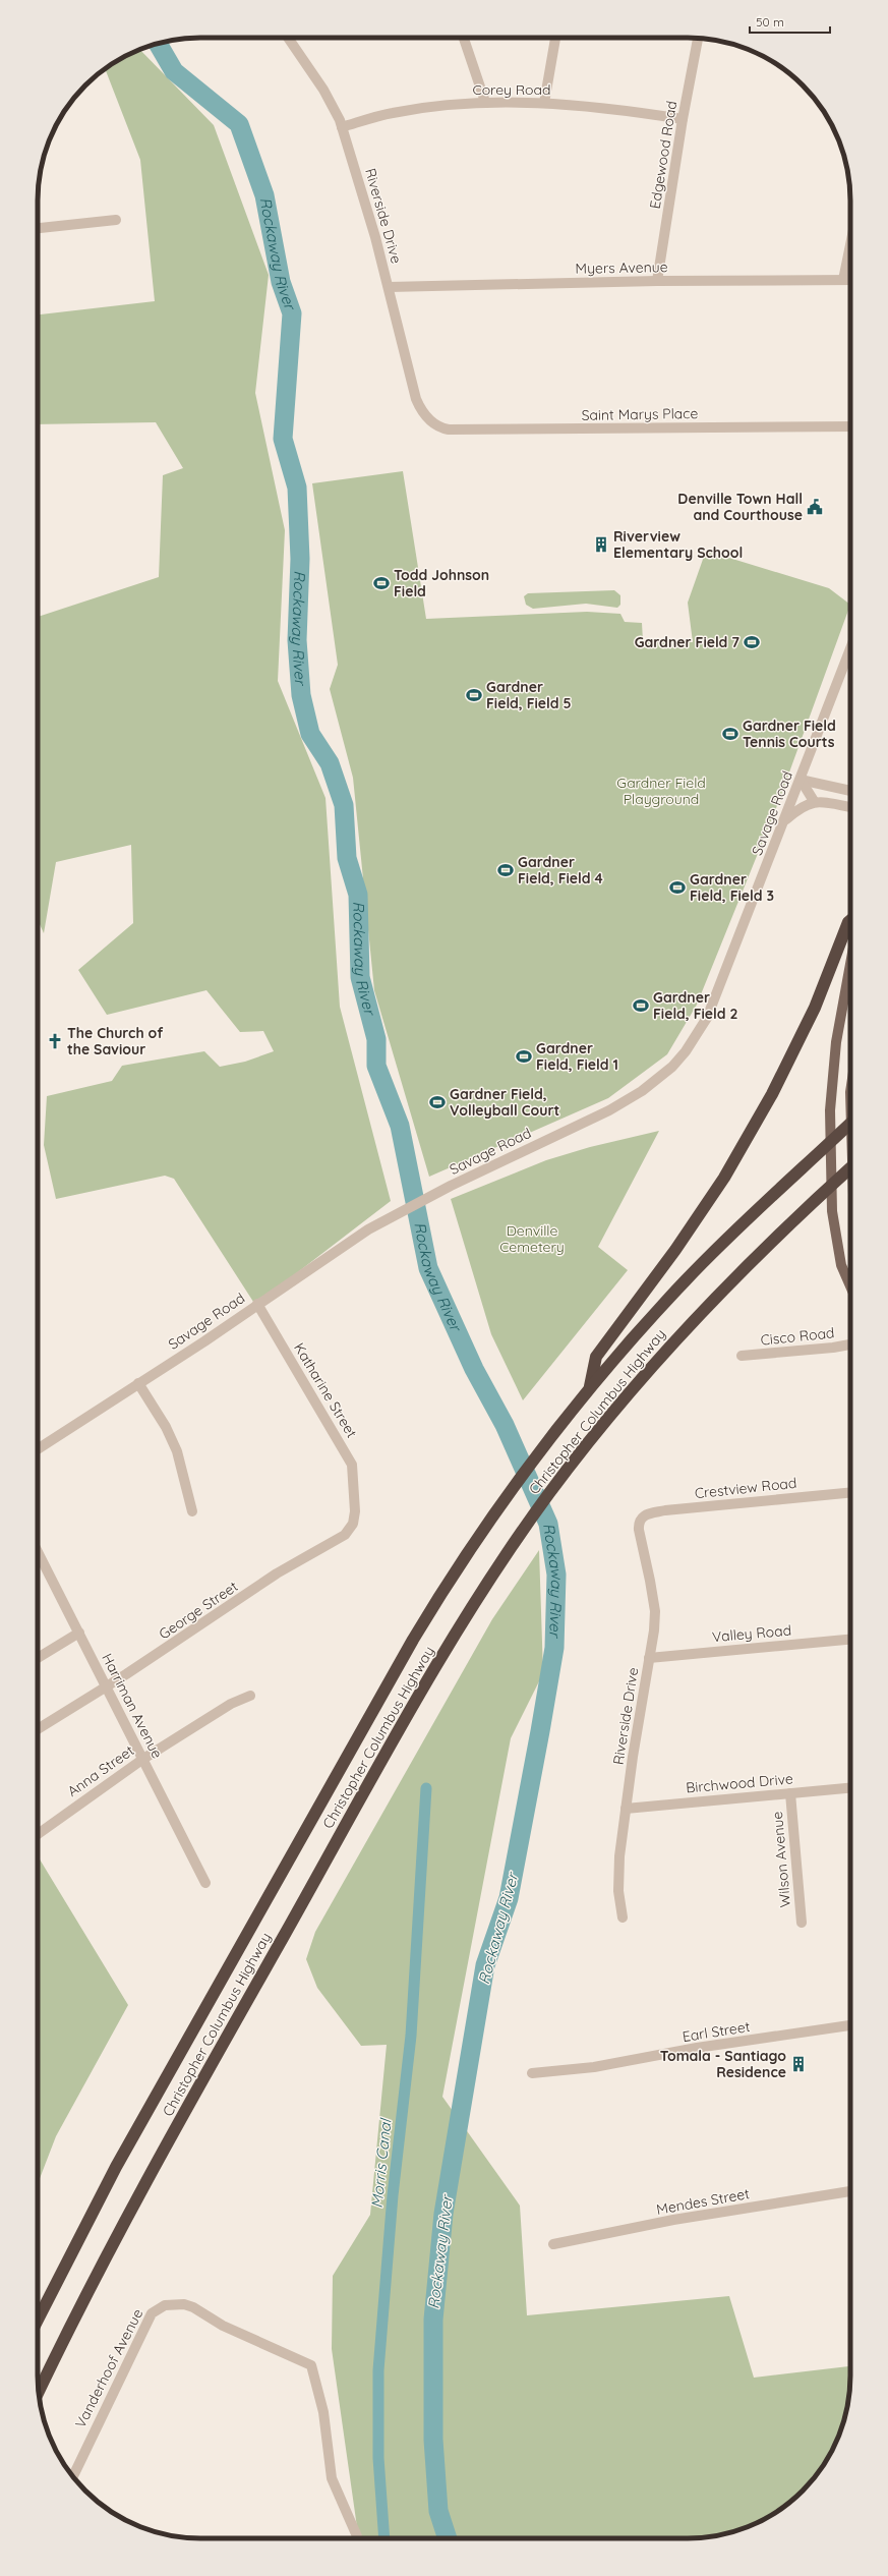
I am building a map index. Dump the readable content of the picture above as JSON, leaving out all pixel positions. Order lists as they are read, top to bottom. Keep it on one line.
{"streets":{"highway":["Christopher Columbus Highway"],"street":["Corey Road","Edgewood Road","Riverside Drive","Myers Avenue","Saint Marys Place","Savage Road","Cisco Road","Katharine Street","Crestview Road","George Street","Valley Road","Harriman Avenue","Anna Street","Birchwood Drive","Wilson Avenue","Earl Street","Mendes Street","Vanderhoof Avenue"]},"crossings":[["Corey Road","Edgewood Road"],["Corey Road","Riverside Drive"],["Edgewood Road","Myers Avenue"],["Riverside Drive","Myers Avenue"],["Riverside Drive","Saint Marys Place"],["Riverside Drive","Crestview Road"],["Riverside Drive","Valley Road"],["Riverside Drive","Birchwood Drive"],["Savage Road","Katharine Street"],["Katharine Street","George Street"],["George Street","Harriman Avenue"],["Harriman Avenue","Anna Street"],["Birchwood Drive","Wilson Avenue"]],"water":["Rockaway River","Morris Canal"],"parks":["Gardner Field Playground","Denville Cemetery"],"places":{"public building":["Denville Town Hall and Courthouse"],"building":["Riverview Elementary School","Tomala - Santiago Residence"],"sports":["Todd Johnson Field","Gardner Field 7","Gardner Field, Field 5","Gardner Field Tennis Courts","Gardner Field, Field 4","Gardner Field, Field 3","Gardner Field, Field 2","Gardner Field, Field 1","Gardner Field, Volleyball Court"],"church":["The Church of the Saviour"]},"scale_bar":"50 m"}
